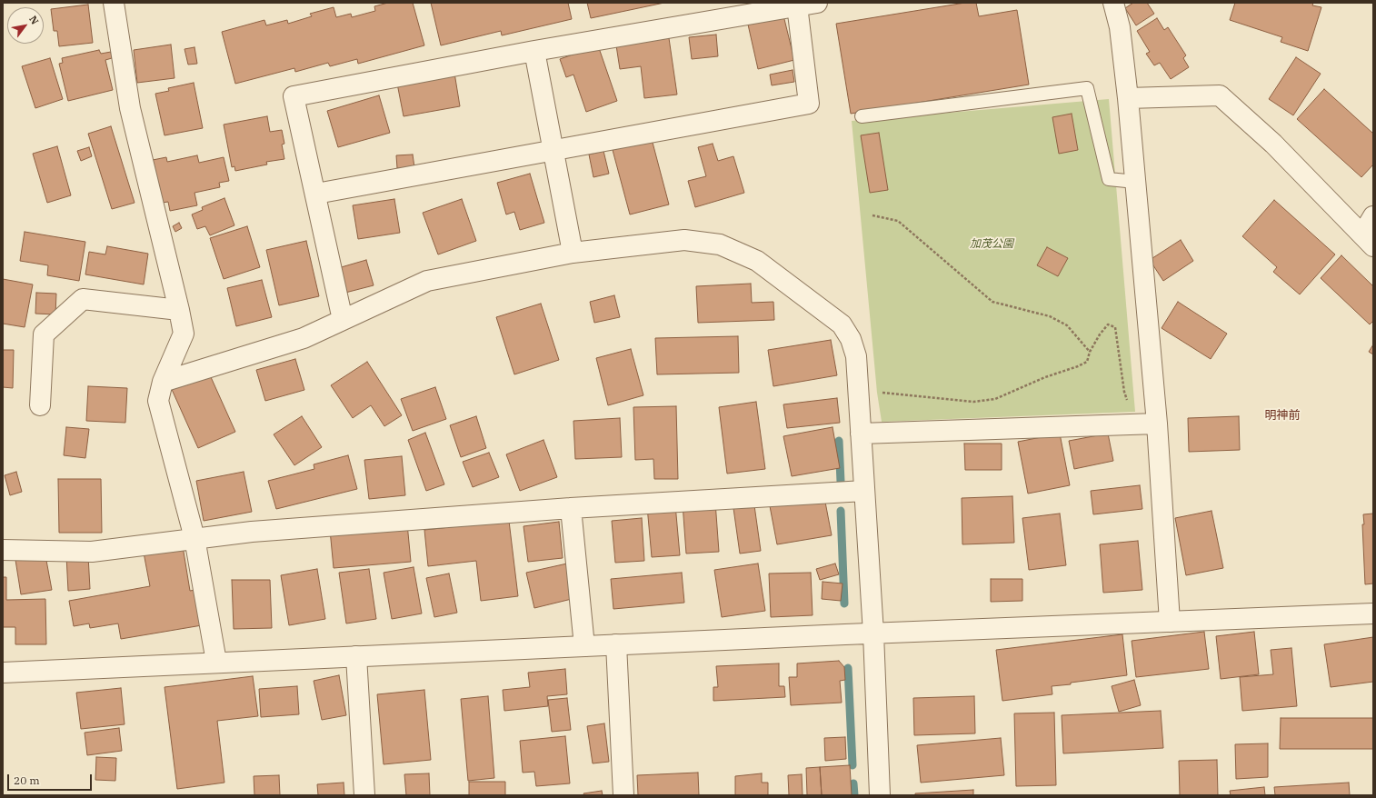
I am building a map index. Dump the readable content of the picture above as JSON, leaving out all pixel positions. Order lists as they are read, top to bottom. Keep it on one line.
{"districts":["明神前"],"parks":["加茂公園"],"scale_bar":"20 m","north":"top right"}
